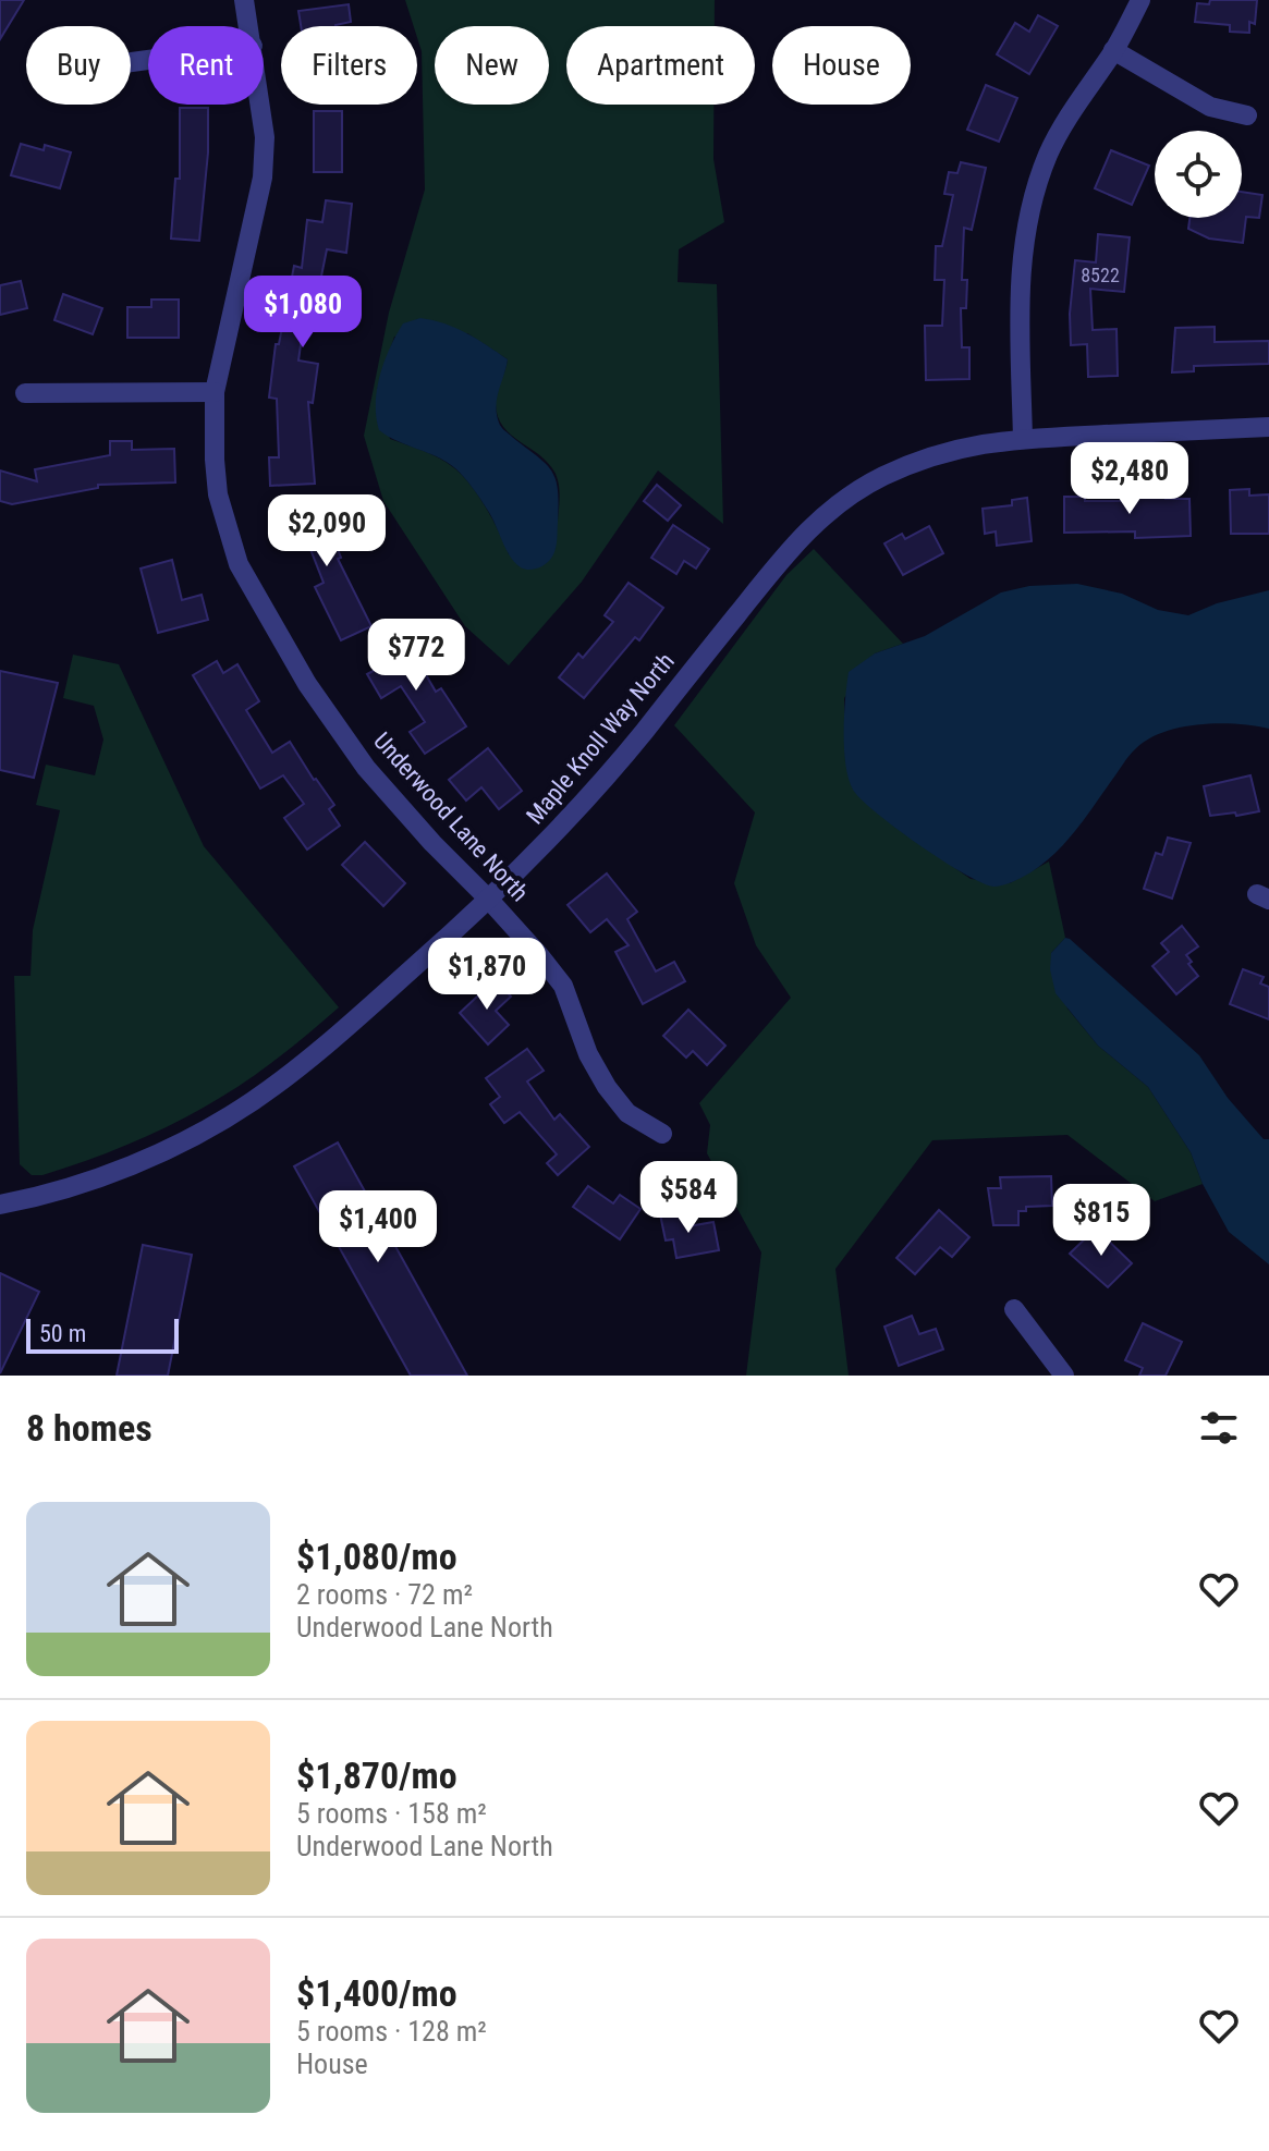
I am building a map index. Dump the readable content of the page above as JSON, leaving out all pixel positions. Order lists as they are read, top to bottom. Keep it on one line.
{"streets":{"street":["Maple Knoll Way North","Underwood Lane North"]},"crossings":[["Maple Knoll Way North","Underwood Lane North"]],"house_numbers":["8522"],"scale_bar":"50 m","page":{"chip":["Buy","Rent","Filters","New","Apartment","House"],"price":["$1,080","$2,480","$2,090","$772","$1,870","$584","$815","$1,400"],"scale":"50 m","heading":"8 homes","list":[{"name":"$1,080/mo","note":"2 rooms · 72 m² · Underwood Lane North"},{"name":"$1,870/mo","note":"5 rooms · 158 m² · Underwood Lane North"},{"name":"$1,400/mo","note":"5 rooms · 128 m² · House"}]}}
